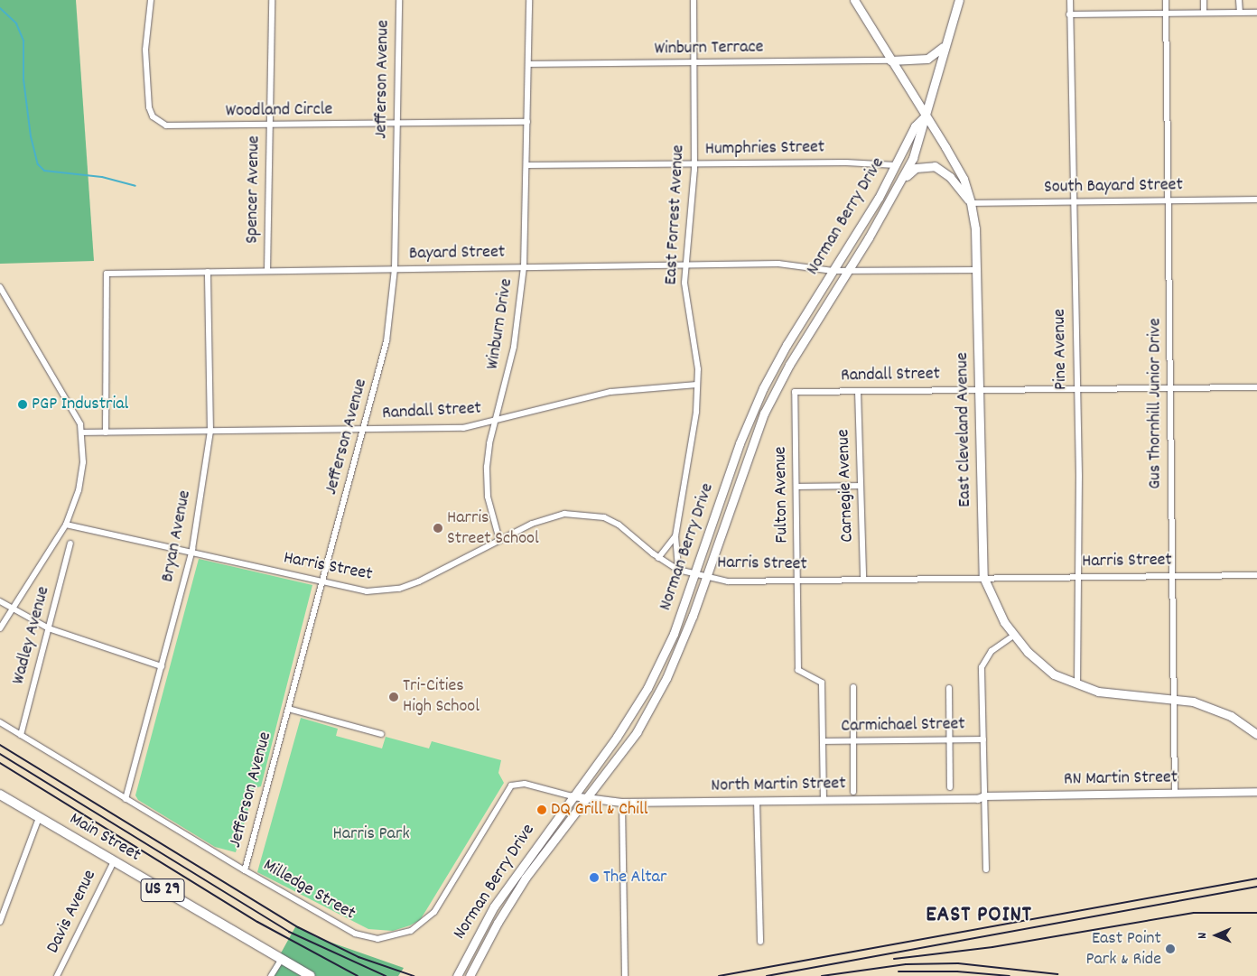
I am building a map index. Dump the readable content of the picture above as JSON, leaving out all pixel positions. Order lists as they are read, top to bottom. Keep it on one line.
{"streets":{"main road":["Norman Berry Drive","East Cleveland Avenue","Main Street","US 29"],"street":["Winburn Terrace","Jefferson Avenue","Woodland Circle","Humphries Street","South Bayard Street","Spencer Avenue","East Forrest Avenue","Bayard Street","Winburn Drive","Pine Avenue","Randall Street","Gus Thornhill Junior Drive","Carnegie Avenue","Fulton Avenue","Bryan Avenue","Harris Street","Wadley Avenue","Carmichael Street","RN Martin Street","North Martin Street","Milledge Street","Davis Avenue"]},"crossings":[["Winburn Terrace","East Forrest Avenue"],["Winburn Terrace","Winburn Drive"],["Winburn Terrace","East Cleveland Avenue"],["Jefferson Avenue","Woodland Circle"],["Jefferson Avenue","Bayard Street"],["Jefferson Avenue","Randall Street"],["Jefferson Avenue","Harris Street"],["Jefferson Avenue","Milledge Street"],["Woodland Circle","Spencer Avenue"],["Woodland Circle","Winburn Drive"],["Humphries Street","East Forrest Avenue"],["Humphries Street","Norman Berry Drive"],["Humphries Street","Winburn Drive"],["South Bayard Street","Pine Avenue"],["South Bayard Street","Gus Thornhill Junior Drive"],["South Bayard Street","East Cleveland Avenue"],["Spencer Avenue","Bayard Street"],["East Forrest Avenue","Bayard Street"],["East Forrest Avenue","Randall Street"],["East Forrest Avenue","Harris Street"],["Norman Berry Drive","Bayard Street"],["Norman Berry Drive","East Cleveland Avenue"],["Norman Berry Drive","Harris Street"],["Norman Berry Drive","North Martin Street"],["Norman Berry Drive","Milledge Street"],["Bayard Street","Winburn Drive"],["Bayard Street","Randall Street"],["Bayard Street","East Cleveland Avenue"],["Bayard Street","Bryan Avenue"],["Winburn Drive","Randall Street"],["Winburn Drive","Harris Street"],["Pine Avenue","Randall Street"],["Pine Avenue","East Cleveland Avenue"],["Pine Avenue","Harris Street"],["Randall Street","Gus Thornhill Junior Drive"],["Randall Street","East Cleveland Avenue"],["Randall Street","Carnegie Avenue"],["Randall Street","Fulton Avenue"],["Randall Street","Bryan Avenue"],["Gus Thornhill Junior Drive","East Cleveland Avenue"],["Gus Thornhill Junior Drive","Harris Street"],["Gus Thornhill Junior Drive","RN Martin Street"],["East Cleveland Avenue","Harris Street"],["Carnegie Avenue","Harris Street"],["Fulton Avenue","Harris Street"],["Fulton Avenue","Carmichael Street"],["Fulton Avenue","North Martin Street"],["Bryan Avenue","Harris Street"],["Bryan Avenue","Milledge Street"],["Wadley Avenue","Milledge Street"],["RN Martin Street","North Martin Street"],["North Martin Street","Milledge Street"],["Main Street","Davis Avenue"]],"districts":["EAST POINT"],"parks":["Harris Park"],"places":["PGP Industrial","Harris Street School","Tri-Cities High School","DQ Grill & Chill","The Altar","East Point Park & Ride"],"north":"left"}
